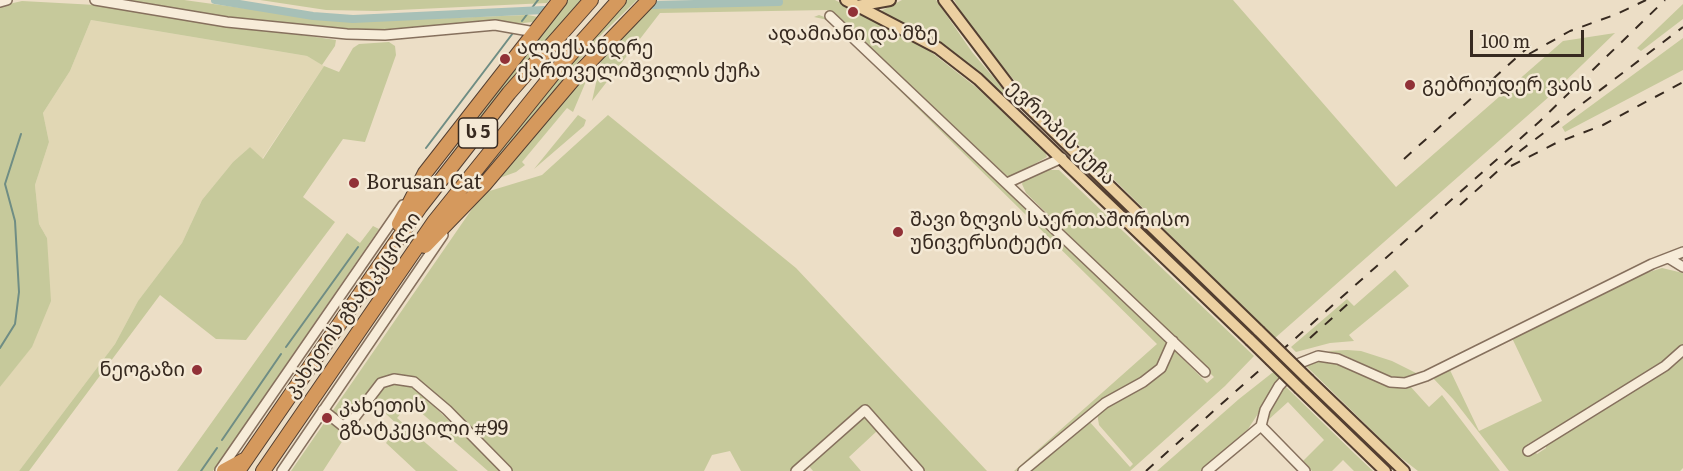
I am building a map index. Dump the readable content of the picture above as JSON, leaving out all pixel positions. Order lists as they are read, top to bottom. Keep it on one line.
{"streets":{"highway":["ს 5","კახეთის გზატკეცილი"],"main road":["ევროპის ქუჩა"]},"places":["ადამიანი და მზე","ალექსანდრე ქართველიშვილის ქუჩა","გებრიუდერ ვაის","Borusan Cat","შავი ზღვის საერთაშორისო უნივერსიტეტი","ნეოგაზი","კახეთის გზატკეცილი #99"],"scale_bar":"100 m"}
